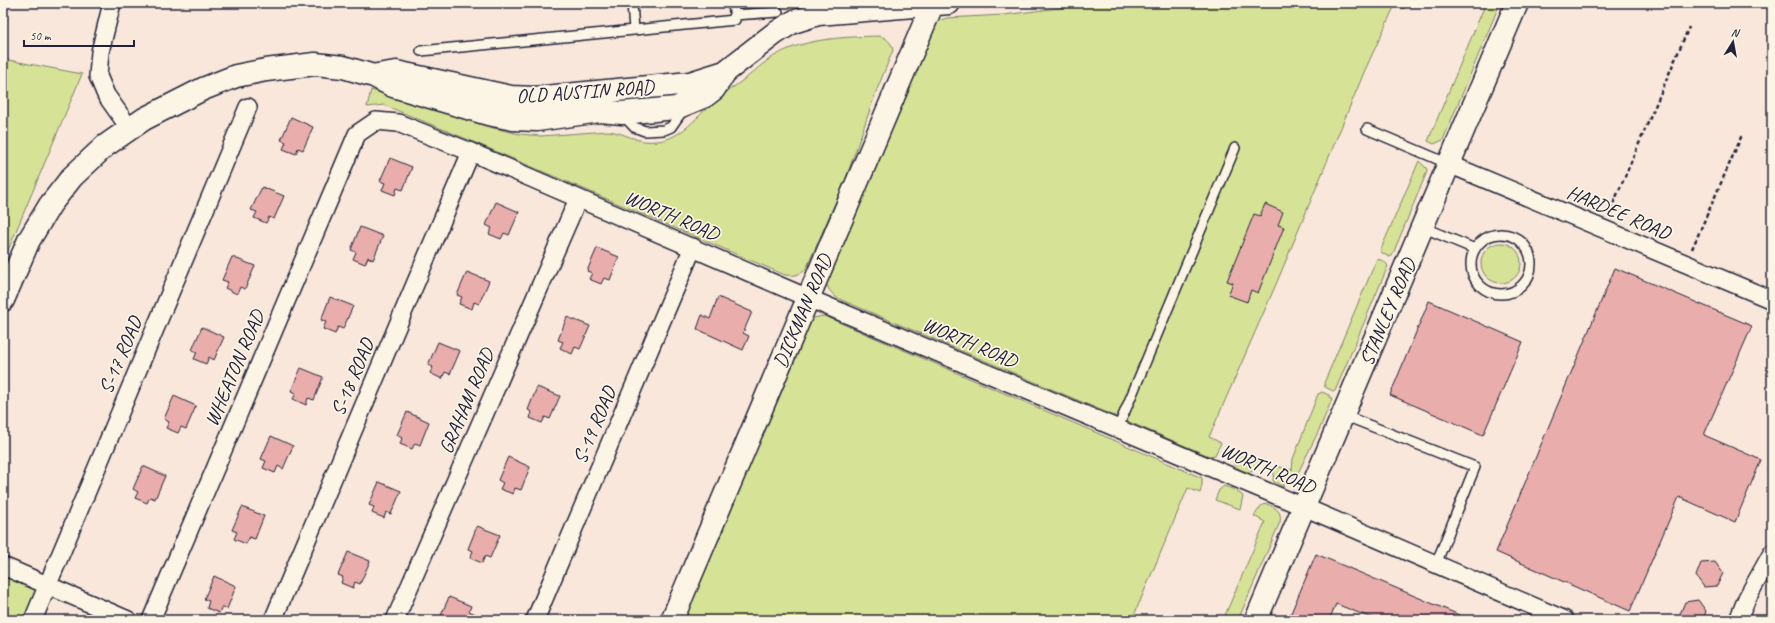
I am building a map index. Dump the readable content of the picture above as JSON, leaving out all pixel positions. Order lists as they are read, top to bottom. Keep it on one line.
{"streets":{"street":["OLD AUSTIN ROAD","HARDEE ROAD","WORTH ROAD","DICKMAN ROAD","STANLEY ROAD","S-17 ROAD","WHEATON ROAD","S-18 ROAD","GRAHAM ROAD","S-19 ROAD"]},"crossings":[["OLD AUSTIN ROAD","DICKMAN ROAD"],["HARDEE ROAD","STANLEY ROAD"],["WORTH ROAD","DICKMAN ROAD"],["WORTH ROAD","STANLEY ROAD"],["WORTH ROAD","WHEATON ROAD"],["WORTH ROAD","S-18 ROAD"],["WORTH ROAD","GRAHAM ROAD"],["WORTH ROAD","S-19 ROAD"]],"scale_bar":"50 m","north":"top"}
